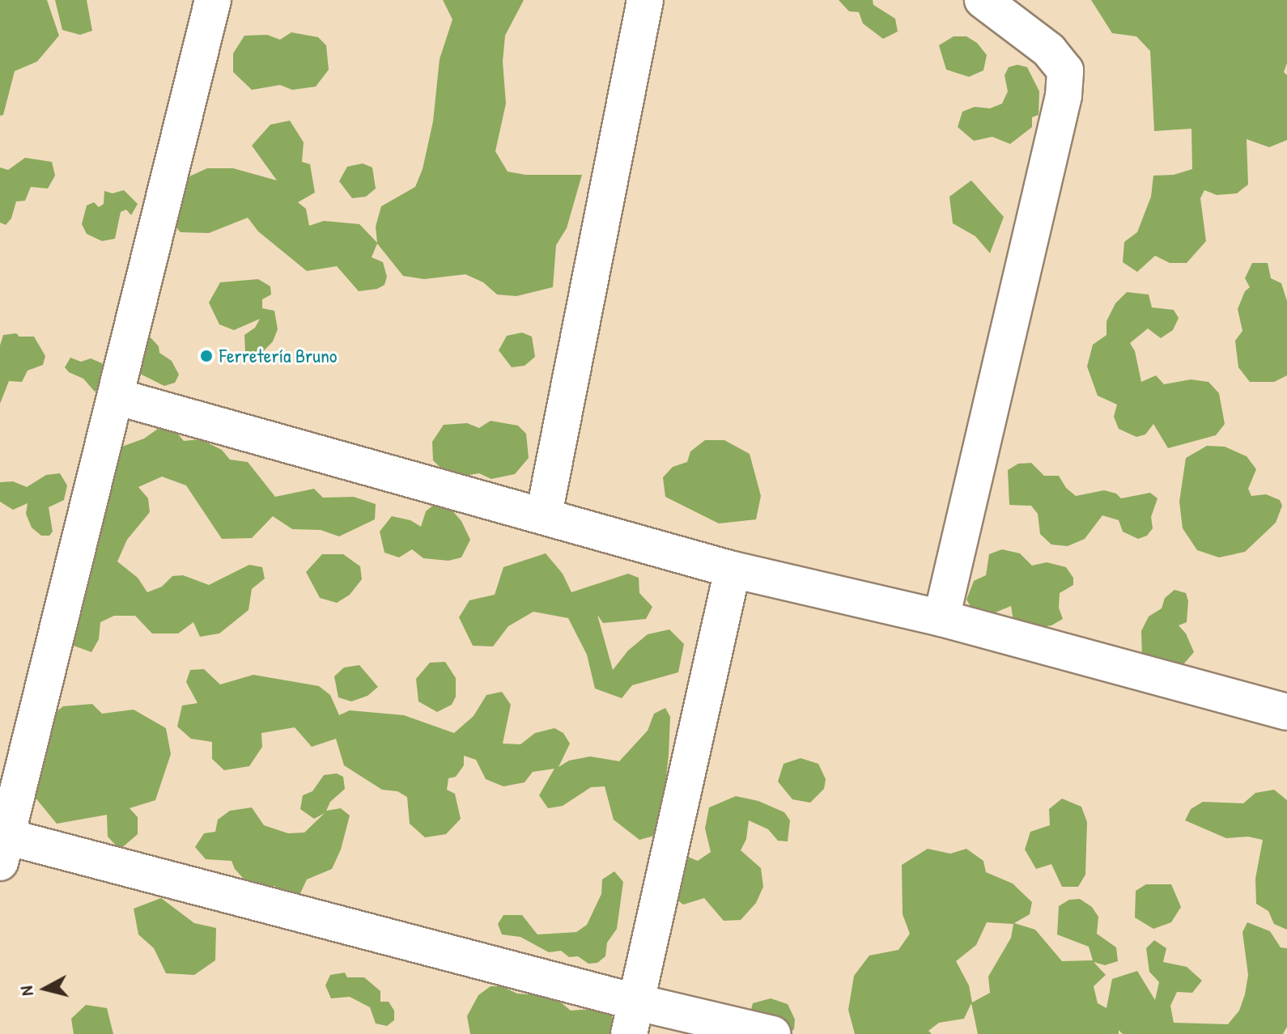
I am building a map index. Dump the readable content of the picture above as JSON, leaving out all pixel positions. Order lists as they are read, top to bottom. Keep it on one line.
{"places":["Ferretería Bruno"],"north":"left"}
